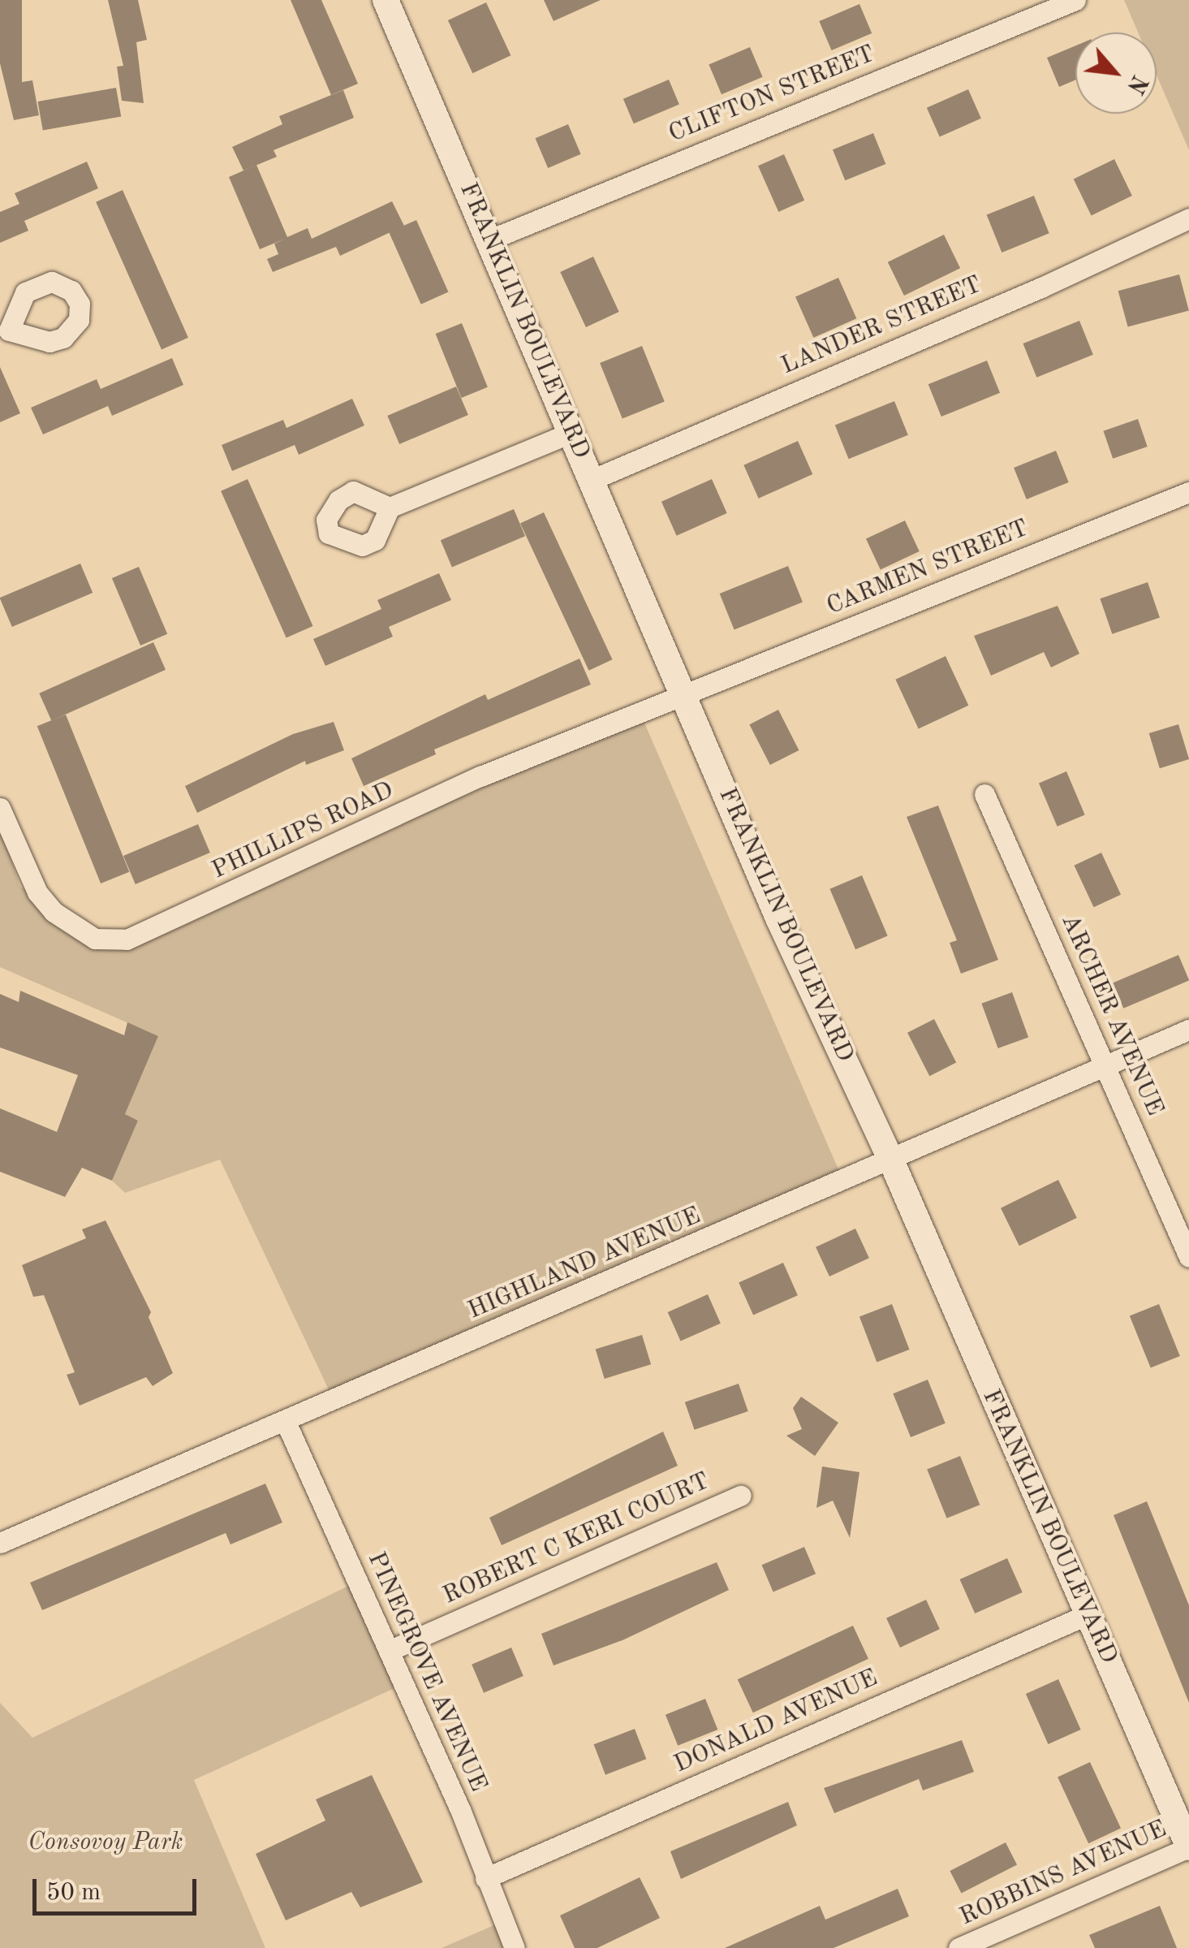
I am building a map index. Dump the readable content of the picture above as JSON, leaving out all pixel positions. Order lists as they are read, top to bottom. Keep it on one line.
{"streets":{"street":["CLIFTON STREET","FRANKLIN BOULEVARD","LANDER STREET","CARMEN STREET","PHILLIPS ROAD","ARCHER AVENUE","HIGHLAND AVENUE","ROBERT C KERI COURT","PINEGROVE AVENUE","DONALD AVENUE","ROBBINS AVENUE"]},"crossings":[["CLIFTON STREET","FRANKLIN BOULEVARD"],["FRANKLIN BOULEVARD","LANDER STREET"],["FRANKLIN BOULEVARD","CARMEN STREET"],["FRANKLIN BOULEVARD","PHILLIPS ROAD"],["FRANKLIN BOULEVARD","HIGHLAND AVENUE"],["FRANKLIN BOULEVARD","DONALD AVENUE"],["FRANKLIN BOULEVARD","ROBBINS AVENUE"],["CARMEN STREET","PHILLIPS ROAD"],["ARCHER AVENUE","HIGHLAND AVENUE"],["HIGHLAND AVENUE","PINEGROVE AVENUE"],["ROBERT C KERI COURT","PINEGROVE AVENUE"],["PINEGROVE AVENUE","DONALD AVENUE"]],"parks":["Consovoy Park"],"scale_bar":"50 m","north":"bottom right"}
